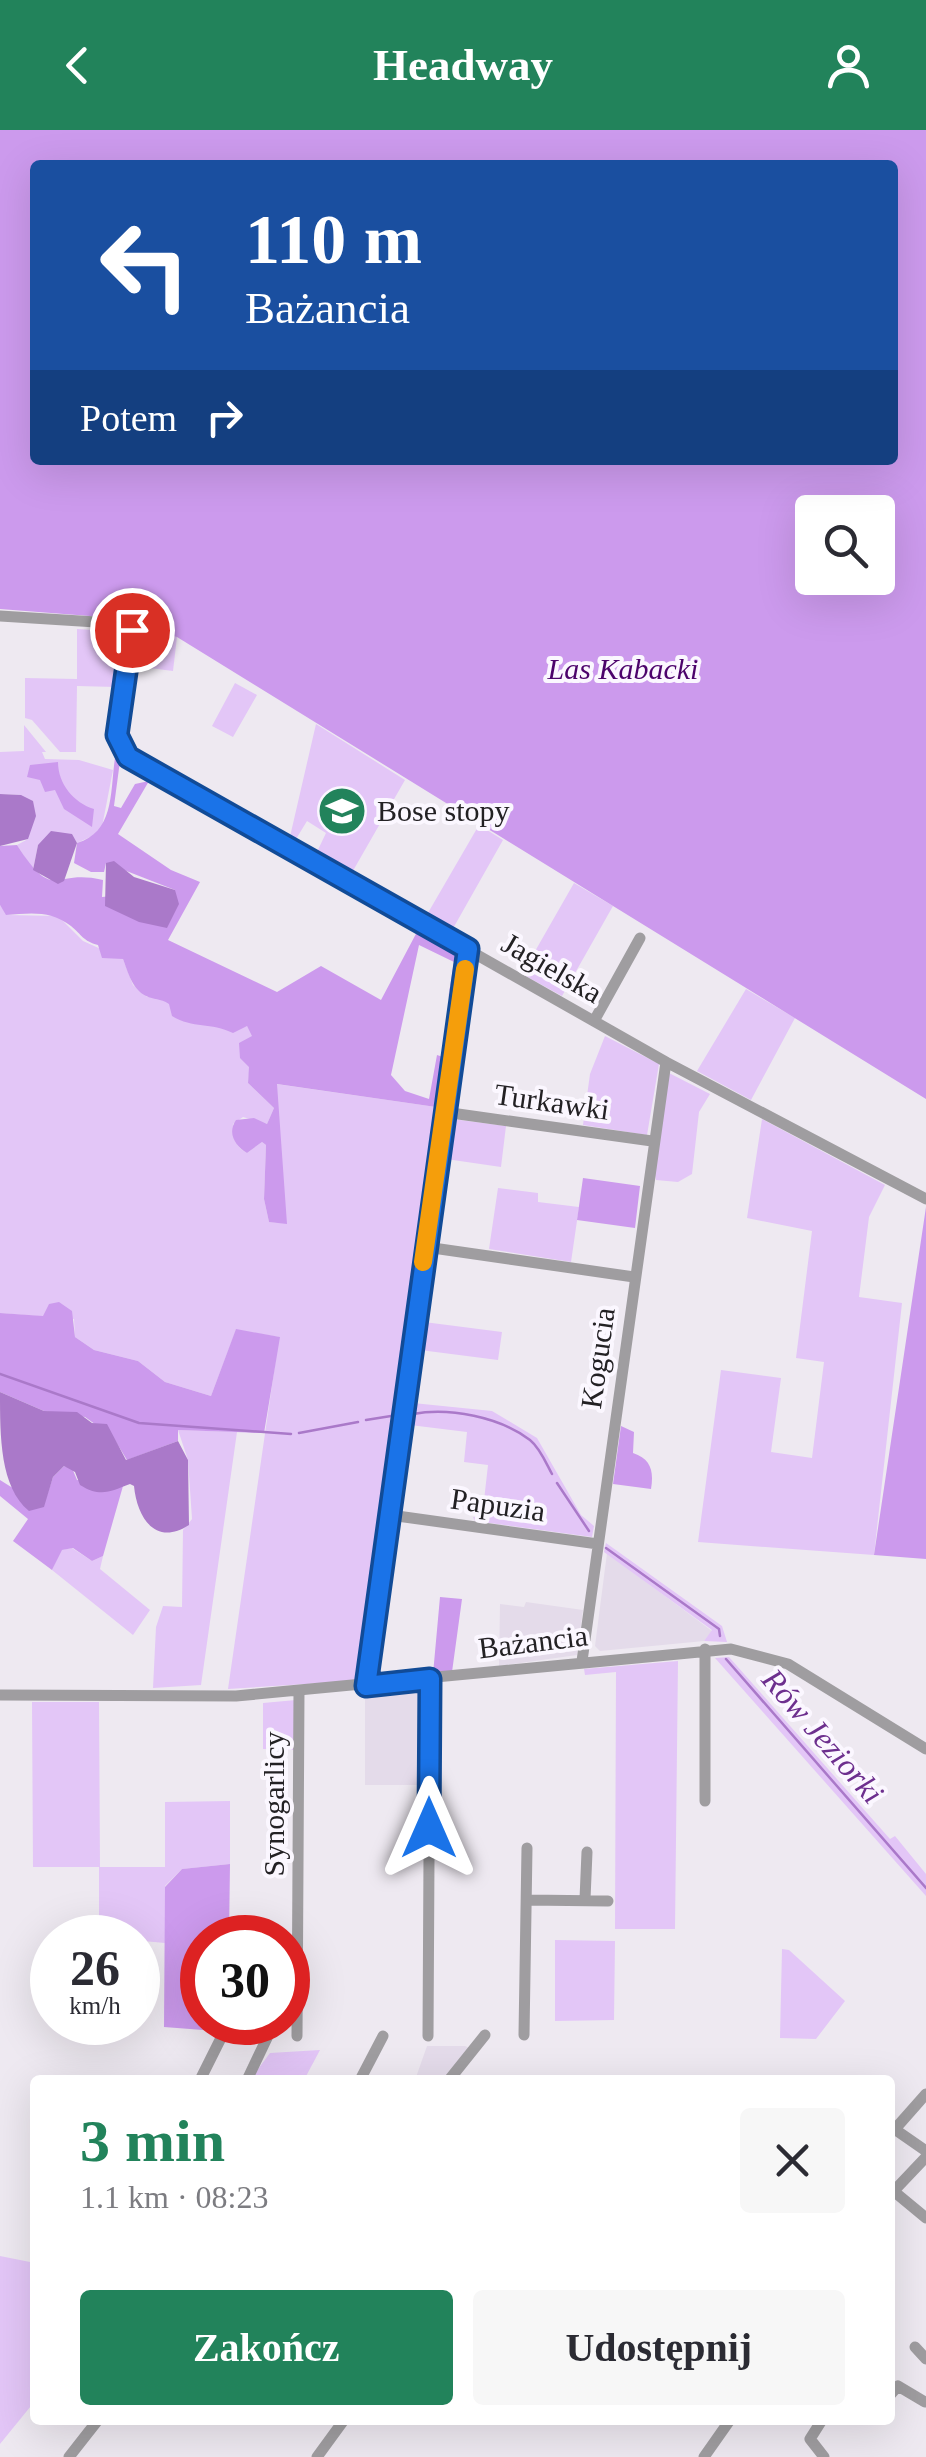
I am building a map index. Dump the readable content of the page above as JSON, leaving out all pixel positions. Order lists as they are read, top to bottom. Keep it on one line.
{"streets":{"street":["Jagielska","Turkawki","Kogucia","Papuzia","Bażancia","Synogarlicy"]},"crossings":[["Jagielska","Kogucia"],["Turkawki","Kogucia"],["Kogucia","Papuzia"],["Kogucia","Bażancia"],["Bażancia","Synogarlicy"]],"water":["Rów Jeziorki"],"parks":["Las Kabacki"],"places":{"school or university":["Bose stopy"]},"page":{"header":"Headway","turn":["110 m","Bażancia"],"then":"Potem","speed":"26 km/h","limit":"30","heading":["3 min","1.1 km · 08:23"],"buttons":["Zakończ","Udostępnij"]}}
